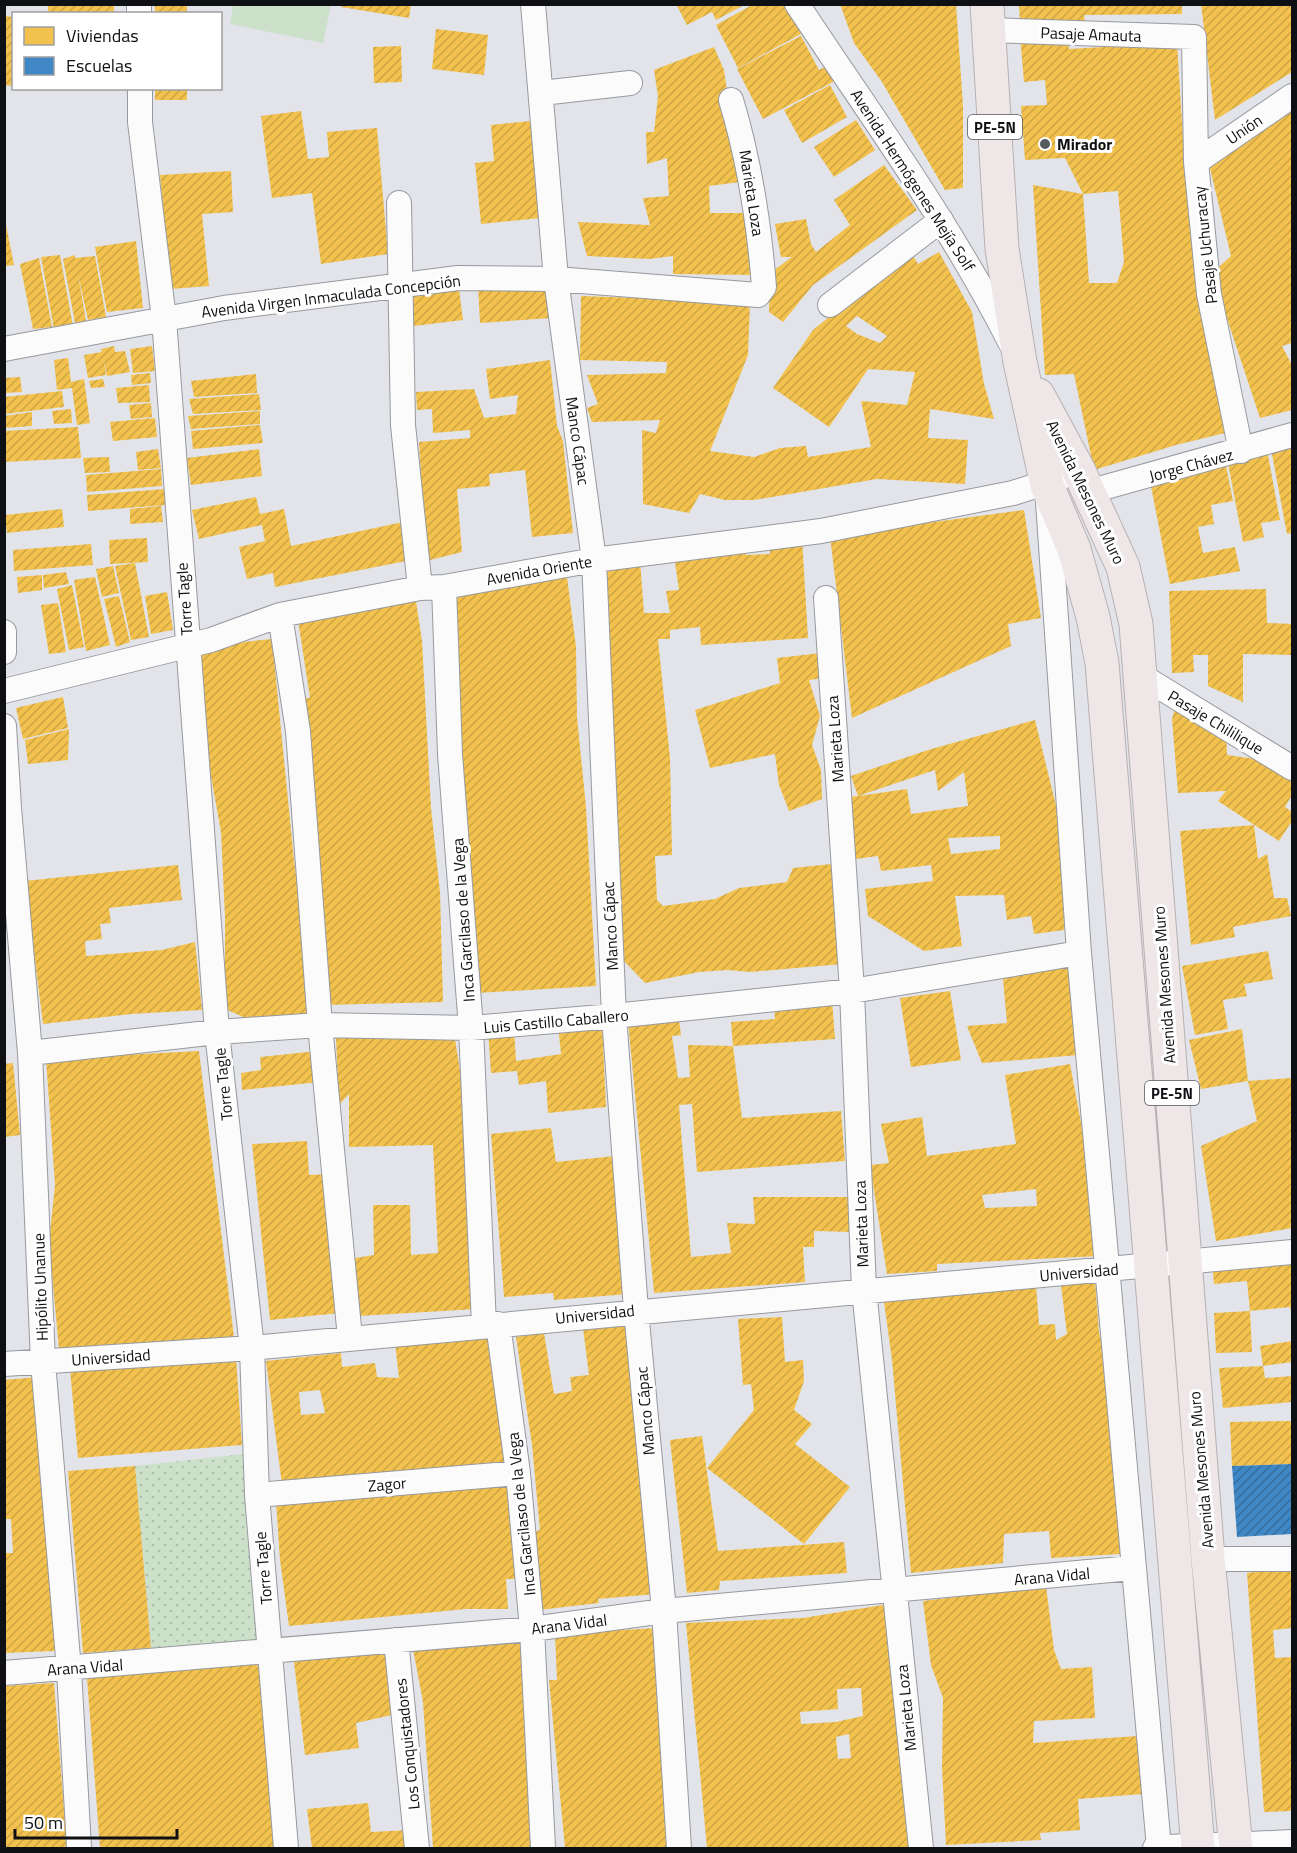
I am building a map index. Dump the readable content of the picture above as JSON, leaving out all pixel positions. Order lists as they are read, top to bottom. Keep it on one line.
{"streets":{"highway":["PE-5N","Avenida Mesones Muro"],"street":["Pasaje Amauta","Unión","Avenida Hermógenes Mejía Solf","Marieta Loza","Pasaje Uchuracay","Avenida Virgen Inmaculada Concepción","Manco Cápac","Jorge Chávez","Avenida Oriente","Torre Tagle","Pasaje Chililique","Inca Garcilaso de la Vega","Luis Castillo Caballero","Universidad","Hipólito Unanue","Zagor","Arana Vidal","Los Conquistadores"]},"crossings":[["Pasaje Amauta","PE-5N"],["Pasaje Amauta","Pasaje Uchuracay"],["PE-5N","Avenida Hermógenes Mejía Solf"],["PE-5N","Avenida Mesones Muro"],["PE-5N","Avenida Oriente"],["PE-5N","Universidad"],["Unión","Pasaje Uchuracay"],["Avenida Hermógenes Mejía Solf","Avenida Mesones Muro"],["Marieta Loza","Avenida Virgen Inmaculada Concepción"],["Marieta Loza","Luis Castillo Caballero"],["Marieta Loza","Universidad"],["Marieta Loza","Arana Vidal"],["Pasaje Uchuracay","Jorge Chávez"],["Avenida Virgen Inmaculada Concepción","Manco Cápac"],["Avenida Virgen Inmaculada Concepción","Torre Tagle"],["Avenida Virgen Inmaculada Concepción","Inca Garcilaso de la Vega"],["Manco Cápac","Avenida Oriente"],["Manco Cápac","Luis Castillo Caballero"],["Manco Cápac","Universidad"],["Manco Cápac","Arana Vidal"],["Jorge Chávez","Avenida Mesones Muro"],["Jorge Chávez","Avenida Oriente"],["Avenida Mesones Muro","Avenida Oriente"],["Avenida Mesones Muro","Pasaje Chililique"],["Avenida Mesones Muro","Universidad"],["Avenida Oriente","Torre Tagle"],["Avenida Oriente","Inca Garcilaso de la Vega"],["Torre Tagle","Luis Castillo Caballero"],["Torre Tagle","Universidad"],["Torre Tagle","Zagor"],["Torre Tagle","Arana Vidal"],["Inca Garcilaso de la Vega","Luis Castillo Caballero"],["Inca Garcilaso de la Vega","Universidad"],["Inca Garcilaso de la Vega","Zagor"],["Inca Garcilaso de la Vega","Arana Vidal"],["Luis Castillo Caballero","Hipólito Unanue"],["Universidad","Hipólito Unanue"],["Hipólito Unanue","Arana Vidal"],["Arana Vidal","Los Conquistadores"]],"places":["Mirador"],"legend":["Viviendas","Escuelas"],"scale_bar":"50 m"}
